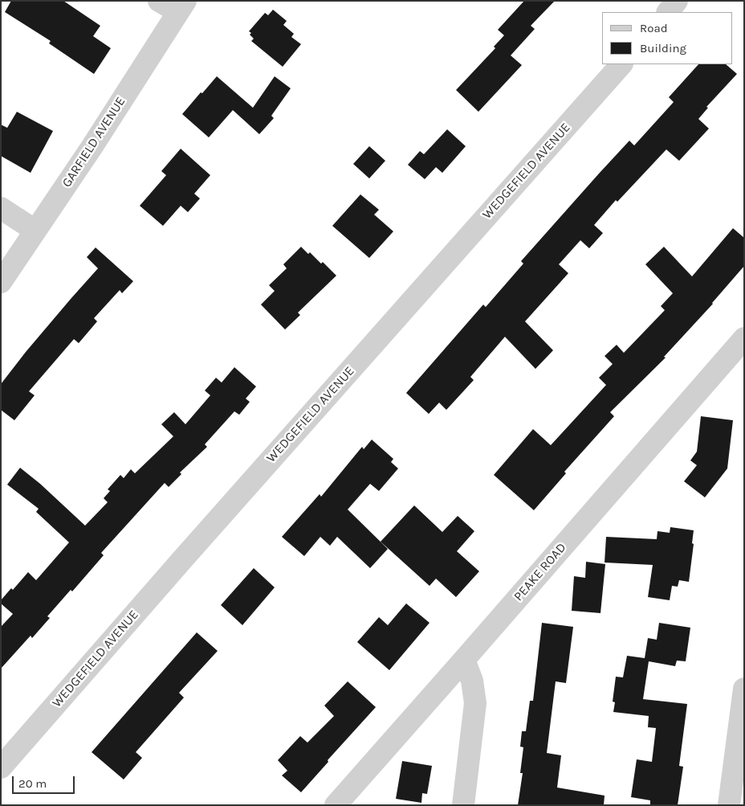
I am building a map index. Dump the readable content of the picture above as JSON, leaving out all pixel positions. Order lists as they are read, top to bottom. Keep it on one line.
{"streets":{"street":["GARFIELD AVENUE","WEDGEFIELD AVENUE","PEAKE ROAD"]},"legend":["Road","Building"],"scale_bar":"20 m"}
